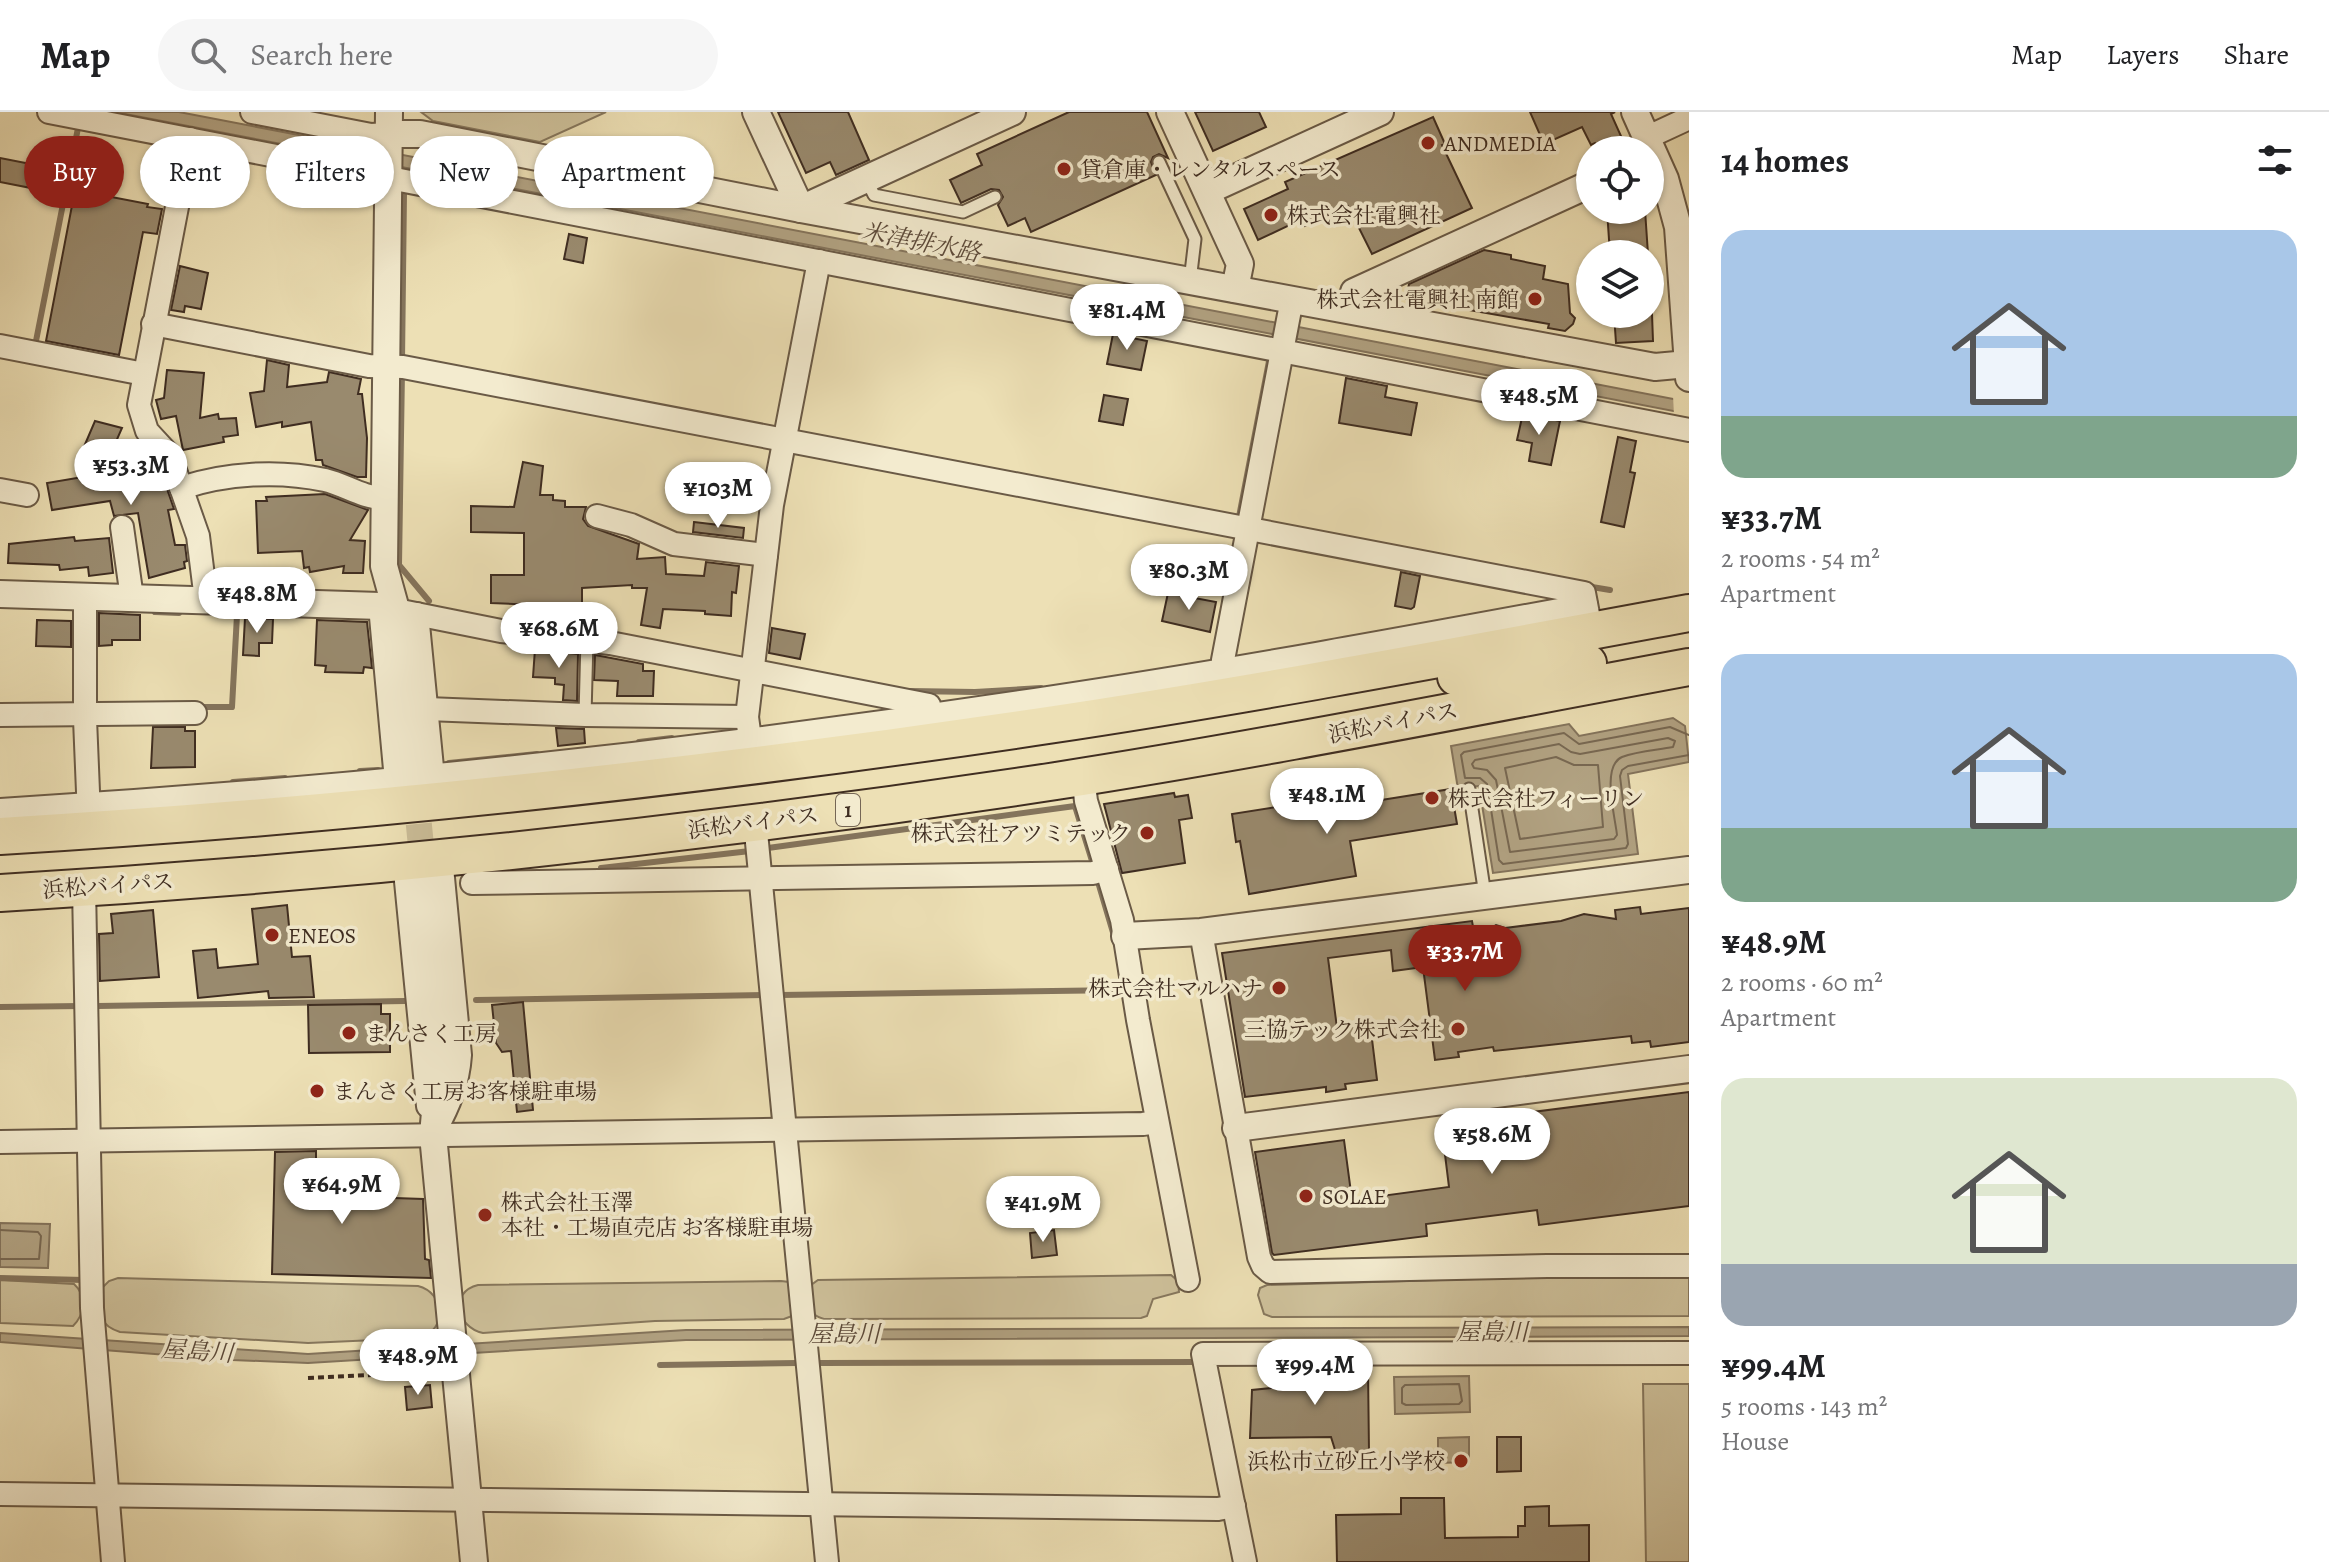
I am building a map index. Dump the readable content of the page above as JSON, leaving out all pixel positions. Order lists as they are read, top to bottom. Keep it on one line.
{"streets":{"highway":["浜松バイパス","1"]},"water":["米津排水路","屋島川"],"places":["ANDMEDIA","貸倉庫・レンタルスペース","株式会社電興社","株式会社電興社 南館","株式会社フィーリン","株式会社アツミテック","ENEOS","株式会社マルハナ","三協テック株式会社","まんさく工房","まんさく工房お客様駐車場","SOLAE","株式会社玉澤 本社・工場直売店 お客様駐車場","浜松市立砂丘小学校"],"page":{"header":"Map","search":"Search here","nav":["Map","Layers","Share"],"heading":"14 homes","chip":["Buy","Rent","Filters","New","Apartment"],"list":[{"name":"¥33.7M","note":"2 rooms · 54 m² · Apartment"},{"name":"¥48.9M","note":"2 rooms · 60 m² · Apartment"},{"name":"¥99.4M","note":"5 rooms · 143 m² · House"}],"price":["¥81.4M","¥48.5M","¥53.3M","¥103M","¥80.3M","¥48.8M","¥68.6M","¥48.1M","¥33.7M","¥58.6M","¥64.9M","¥41.9M","¥48.9M","¥99.4M"]}}
